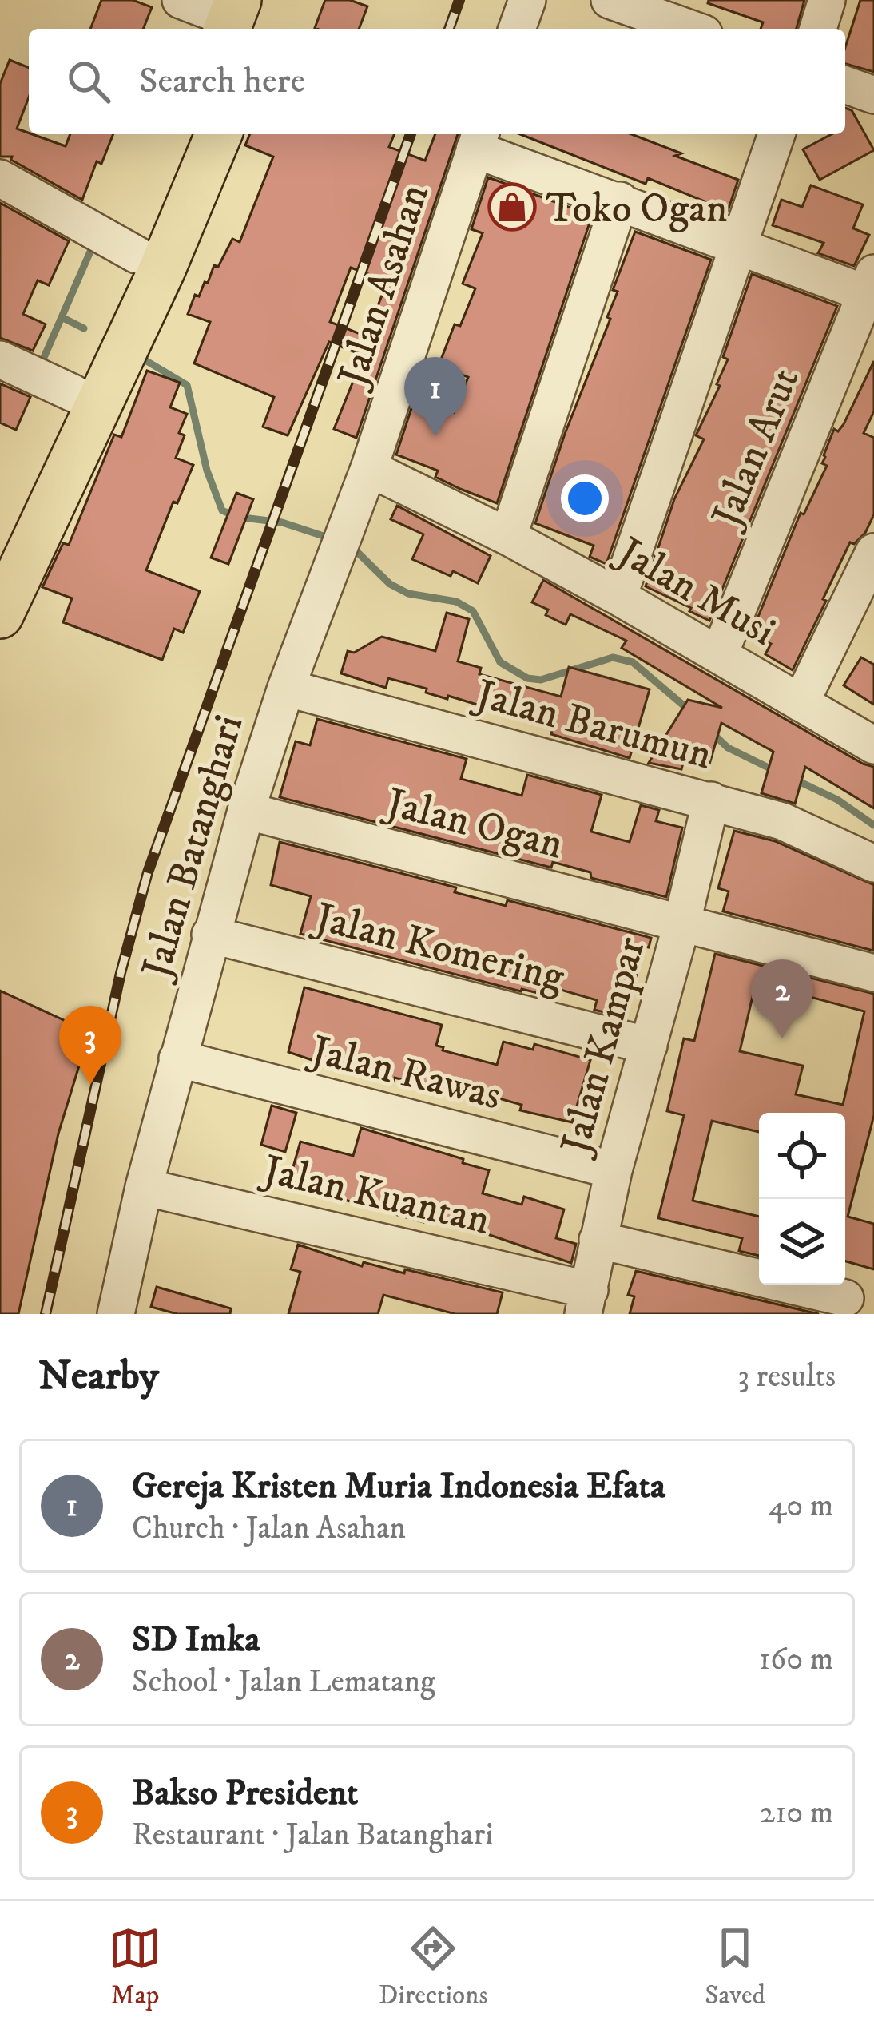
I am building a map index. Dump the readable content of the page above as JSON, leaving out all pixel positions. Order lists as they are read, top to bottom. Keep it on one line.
{"streets":{"street":["Jalan Asahan","Jalan Arut","Jalan Musi","Jalan Barumun","Jalan Ogan","Jalan Batanghari","Jalan Komering","Jalan Kampar","Jalan Rawas","Jalan Kuantan"]},"crossings":[["Jalan Asahan","Jalan Musi"],["Jalan Asahan","Jalan Batanghari"],["Jalan Arut","Jalan Musi"],["Jalan Musi","Jalan Batanghari"],["Jalan Barumun","Jalan Batanghari"],["Jalan Barumun","Jalan Kampar"],["Jalan Ogan","Jalan Batanghari"],["Jalan Ogan","Jalan Kampar"],["Jalan Batanghari","Jalan Komering"],["Jalan Batanghari","Jalan Rawas"],["Jalan Batanghari","Jalan Kuantan"],["Jalan Komering","Jalan Kampar"],["Jalan Kampar","Jalan Rawas"],["Jalan Kampar","Jalan Kuantan"]],"places":{"shop":["Toko Ogan"]},"page":{"search":"Search here","pins":["1","2","3"],"heading":["Nearby","3 results"],"list":[{"mark":"1","name":"Gereja Kristen Muria Indonesia Efata","note":"Church · Jalan Asahan","value":"40 m"},{"mark":"2","name":"SD Imka","note":"School · Jalan Lematang","value":"160 m"},{"mark":"3","name":"Bakso President","note":"Restaurant · Jalan Batanghari","value":"210 m"}],"nav":["Map","Directions","Saved"]}}
